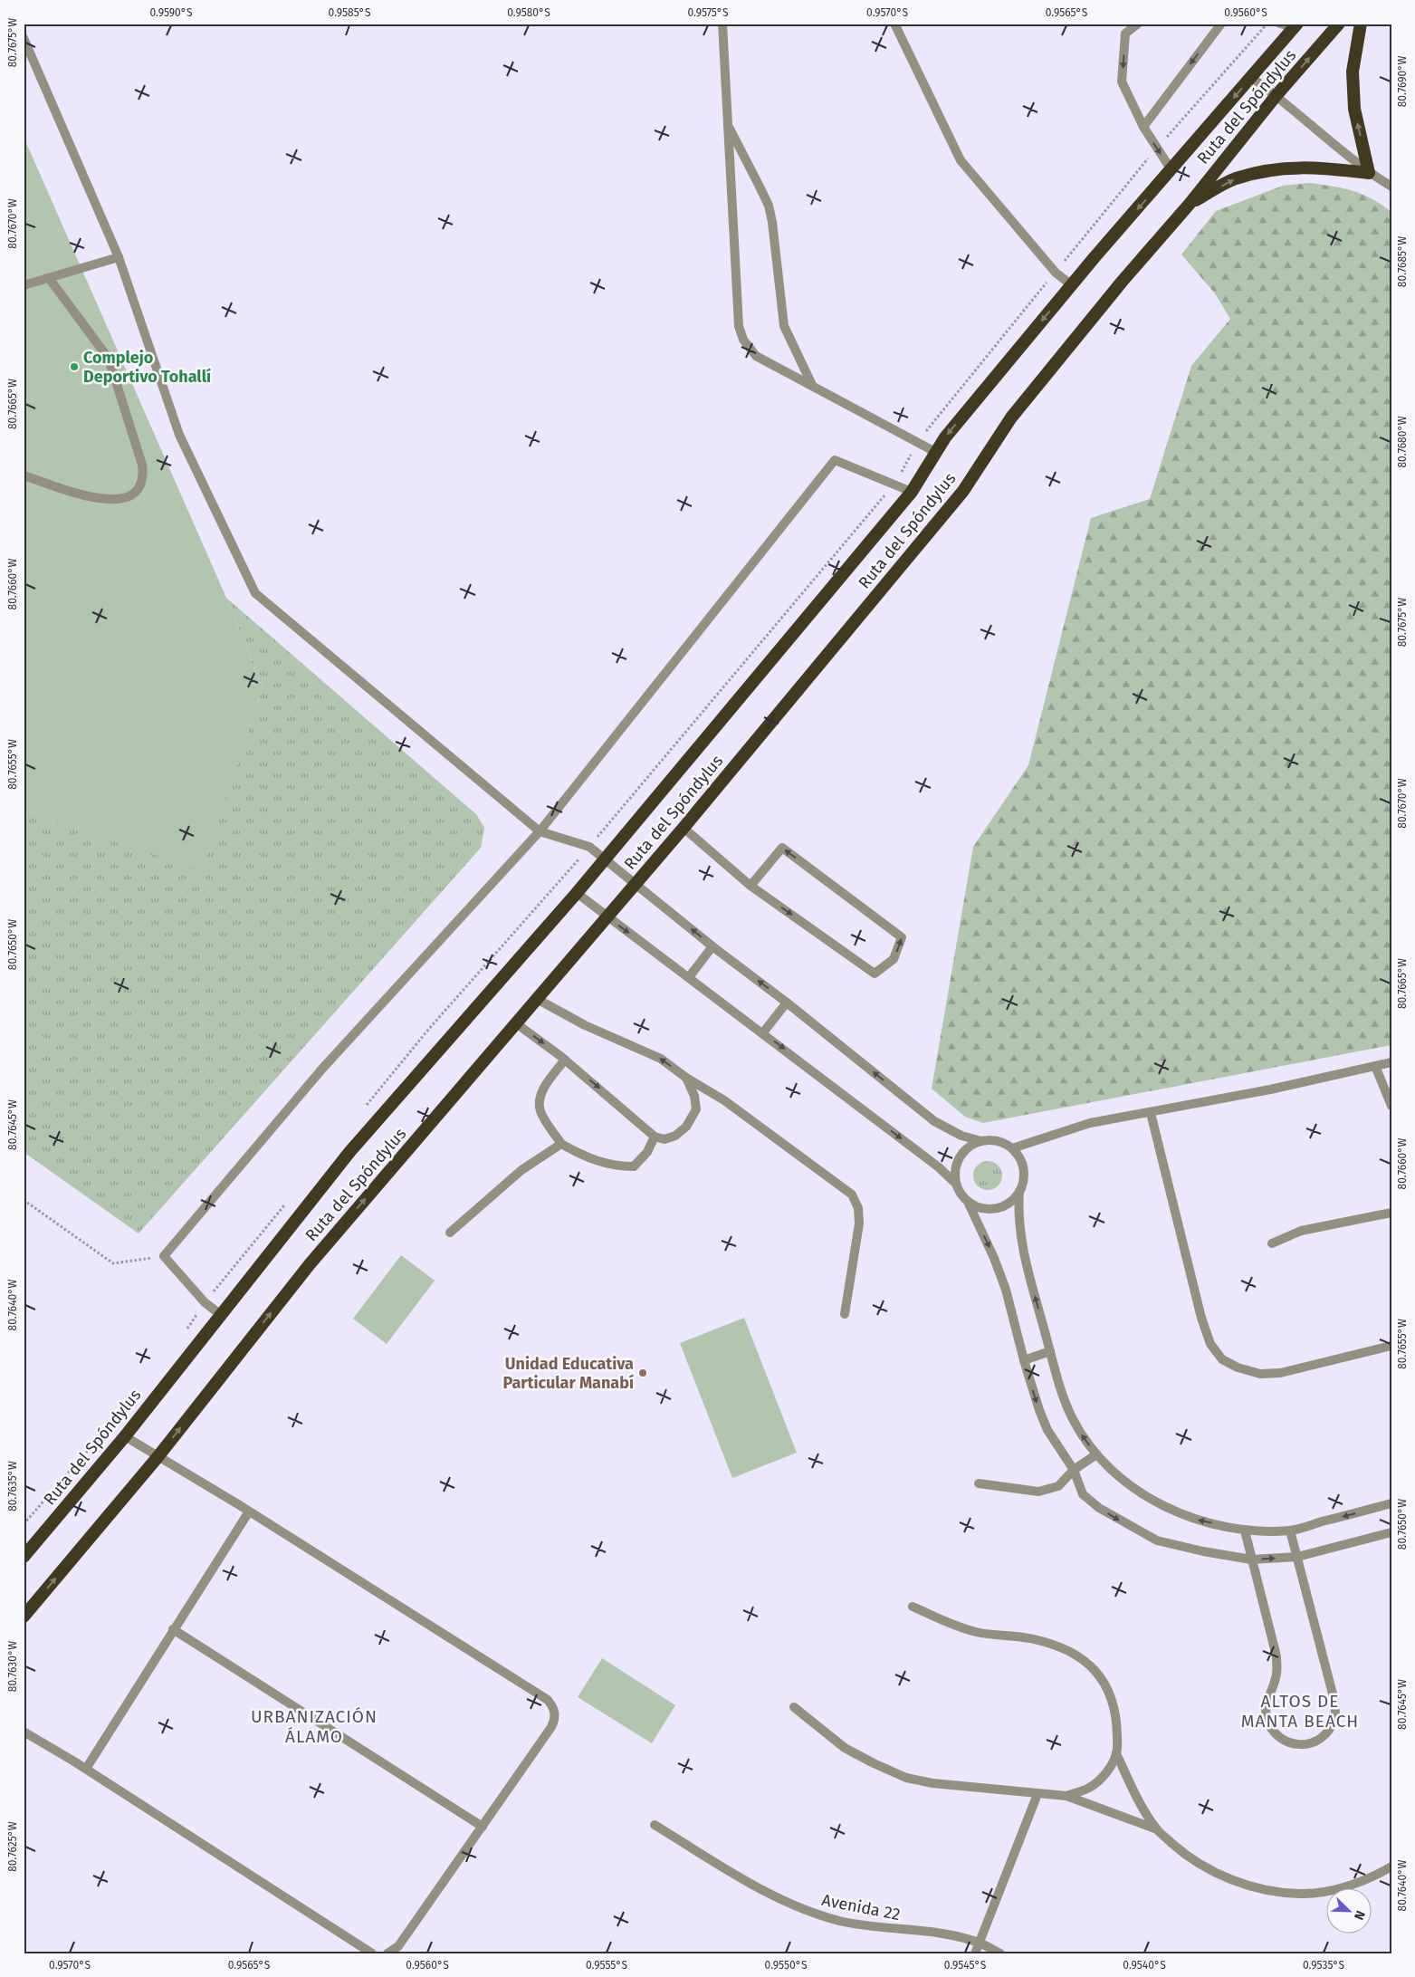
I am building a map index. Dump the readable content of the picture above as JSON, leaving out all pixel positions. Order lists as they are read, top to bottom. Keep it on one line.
{"streets":{"highway":["Ruta del Spóndylus"],"street":["Avenida 22"]},"districts":["ALTOS DE MANTA BEACH","URBANIZACIÓN ÁLAMO"],"places":["Complejo Deportivo Tohallí","Unidad Educativa Particular Manabí"],"north":"bottom right","coordinates":["0.9590°S","0.9585°S","0.9580°S","0.9575°S","0.9570°S","0.9565°S","0.9560°S","80.7675°W","80.7690°W","80.7670°W","80.7685°W","80.7665°W","80.7680°W","80.7660°W","80.7655°W","80.7650°W","80.7645°W","80.7640°W","80.7635°W","80.7630°W","80.7625°W","0.9555°S","0.9550°S","0.9545°S","0.9540°S","0.9535°S"]}
